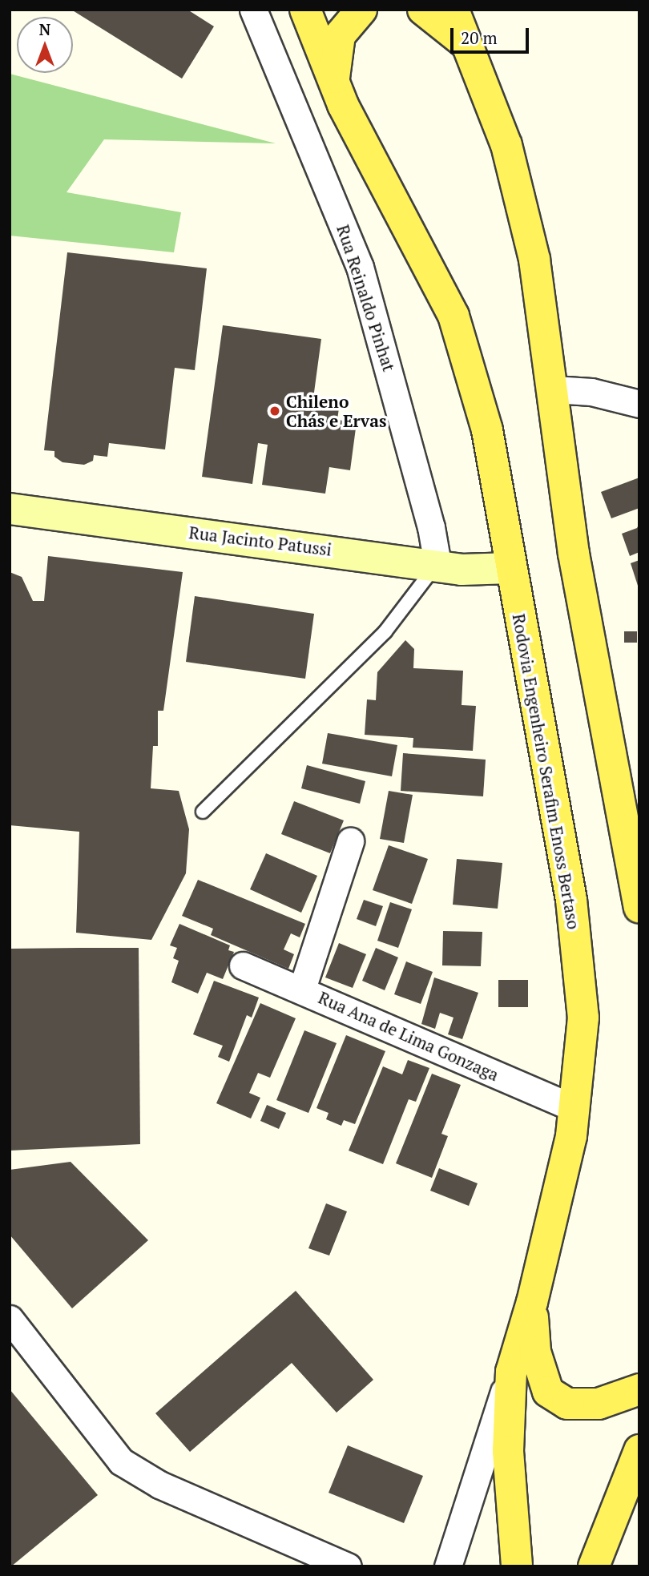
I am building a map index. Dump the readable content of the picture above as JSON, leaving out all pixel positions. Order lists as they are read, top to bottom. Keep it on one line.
{"streets":{"main road":["Rodovia Engenheiro Serafim Enoss Bertaso"],"street":["Rua Reinaldo Pinhat","Rua Jacinto Patussi","Rua Ana de Lima Gonzaga"]},"crossings":[["Rua Reinaldo Pinhat","Rua Jacinto Patussi"],["Rua Jacinto Patussi","Rodovia Engenheiro Serafim Enoss Bertaso"],["Rodovia Engenheiro Serafim Enoss Bertaso","Rua Ana de Lima Gonzaga"]],"places":["Chileno Chás e Ervas"],"scale_bar":"20 m","north":"top"}
